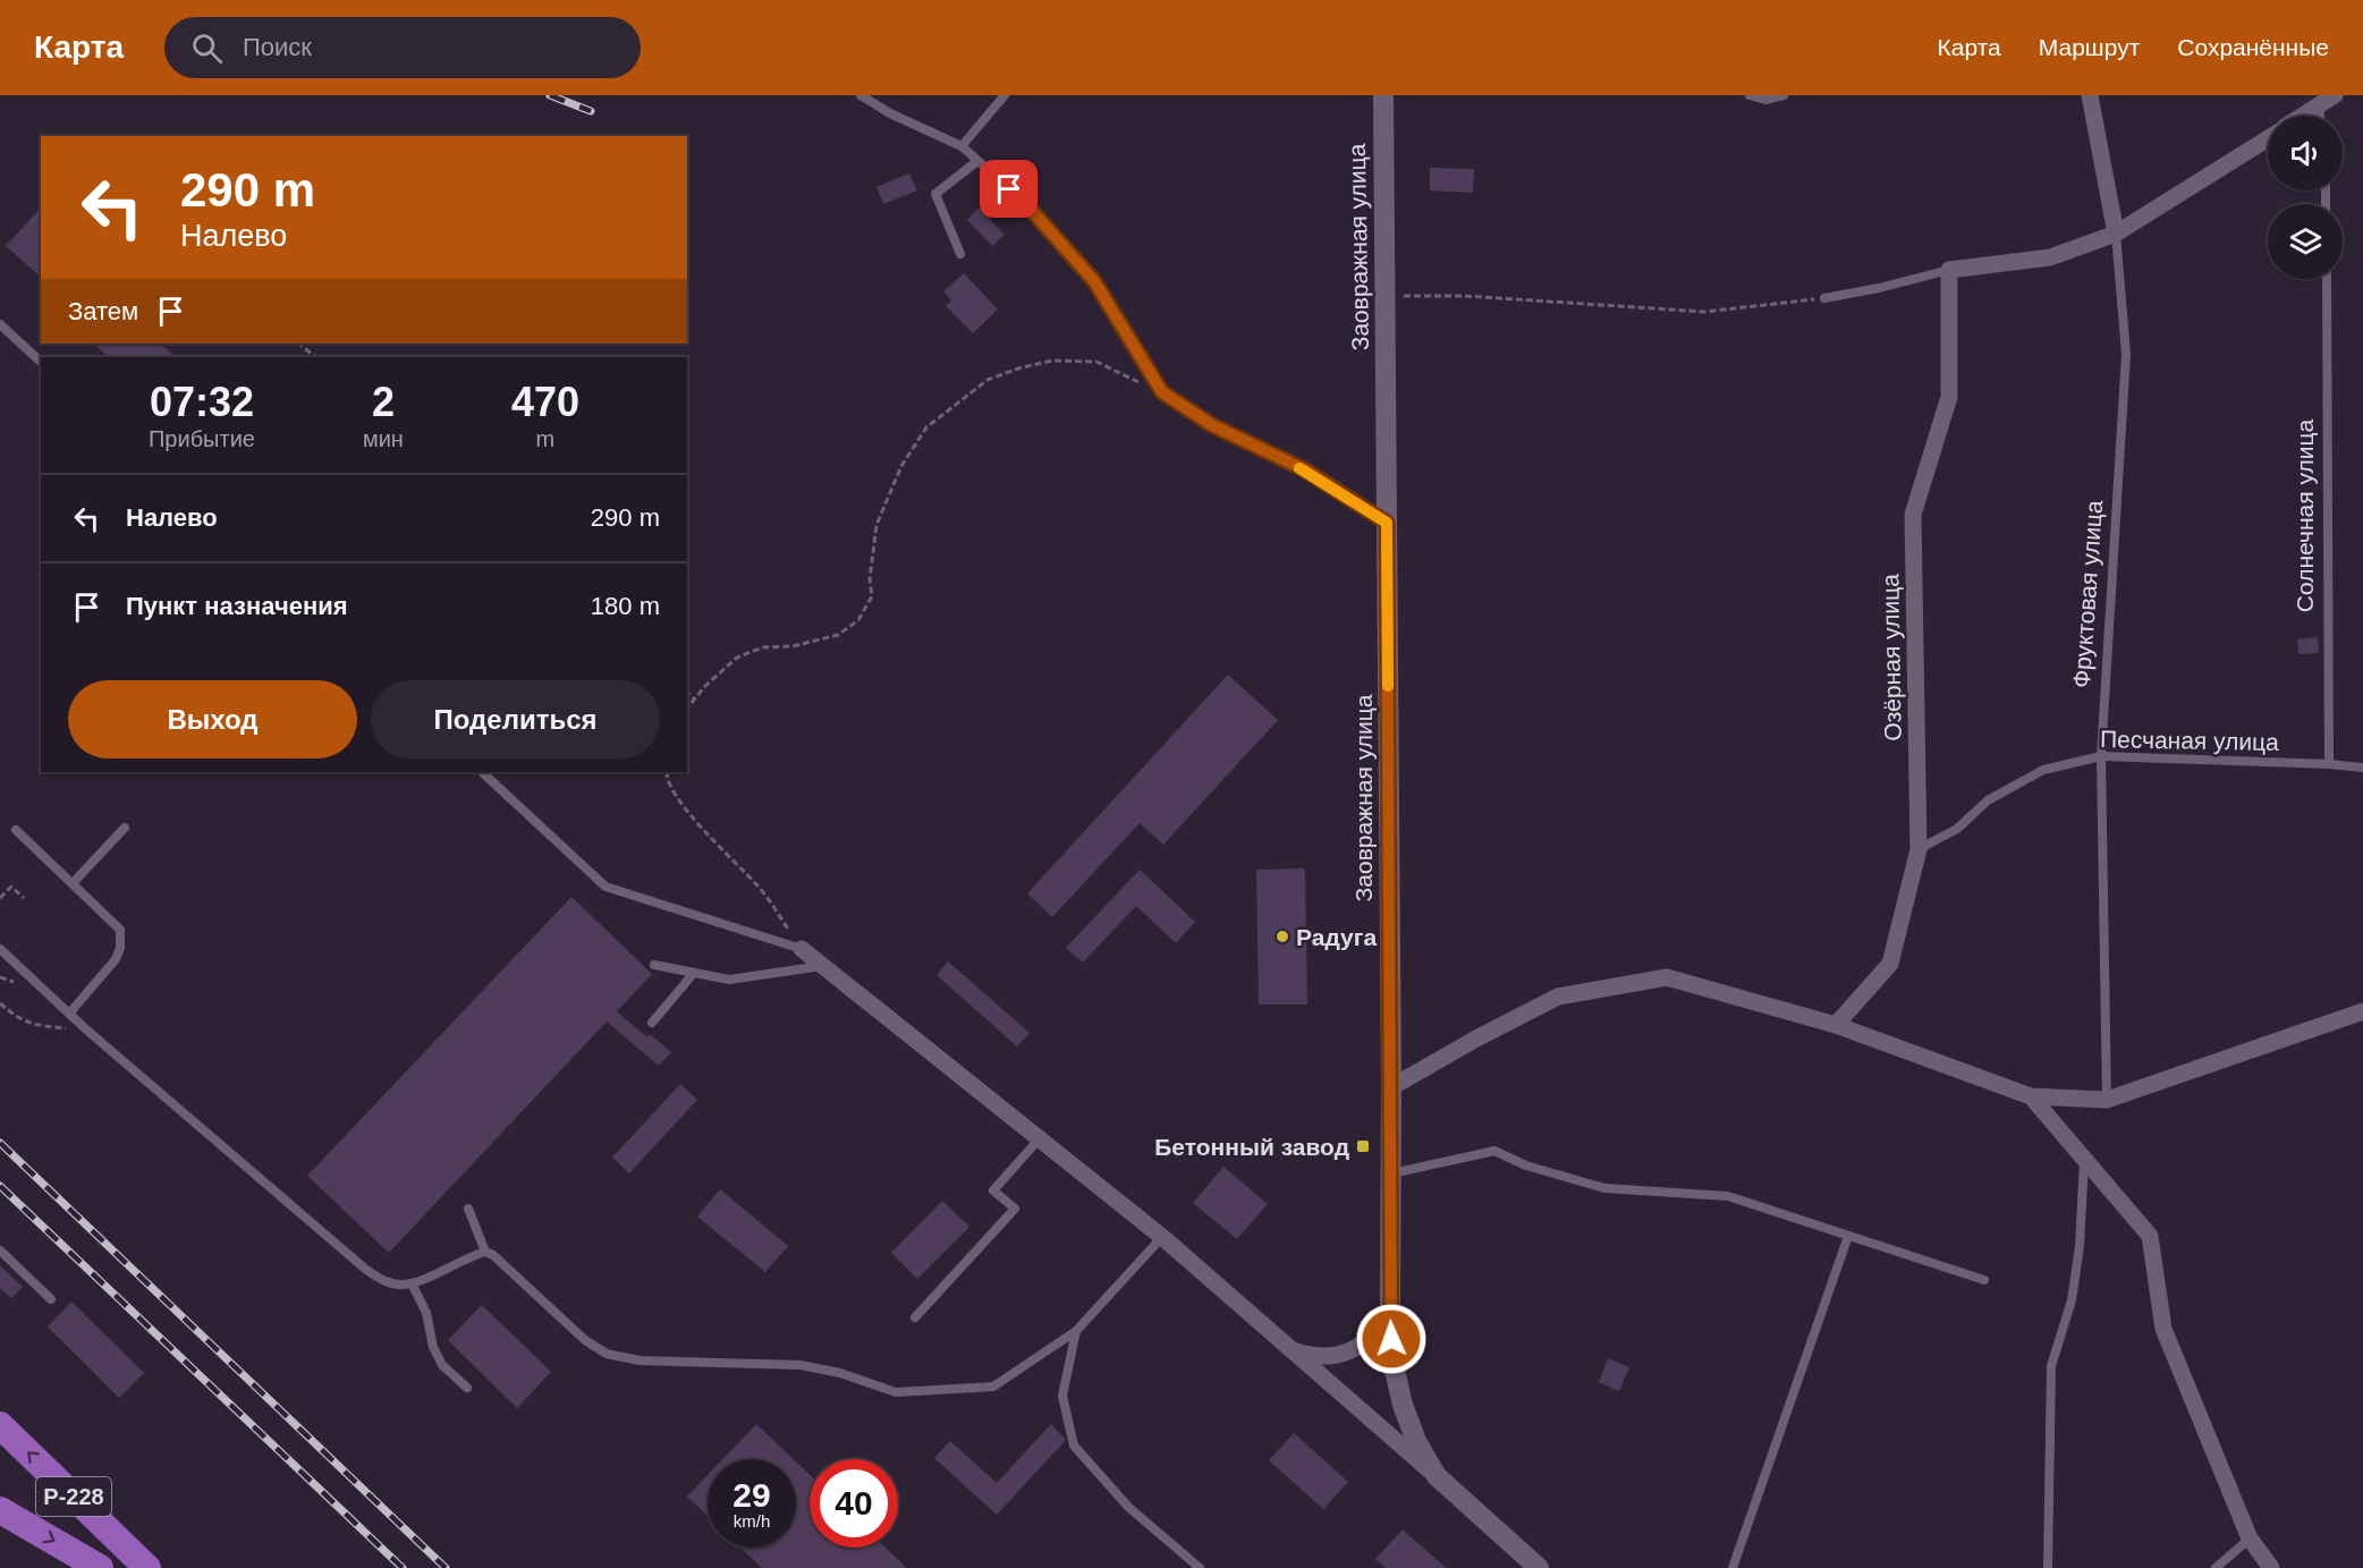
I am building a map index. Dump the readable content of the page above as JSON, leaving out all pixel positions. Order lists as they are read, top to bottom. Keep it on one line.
{"streets":{"highway":["Р-228"],"street":["Заовражная улица","Фруктовая улица","Озёрная улица"],"lane":["Солнечная улица","Песчаная улица"]},"crossings":[["Солнечная улица","Песчаная улица"],["Фруктовая улица","Песчаная улица"],["Озёрная улица","Песчаная улица"]],"places":{"other":["Радуга"],"transit":["Бетонный завод"]},"page":{"header":"Карта","search":"Поиск","nav":["Карта","Маршрут","Сохранённые"],"turn":["290 m","Налево"],"then":"Затем","eta":["07:32","Прибытие","2","мин","470","m"],"list":[{"name":"Налево","value":"290 m"},{"name":"Пункт назначения","value":"180 m"}],"buttons":["Выход","Поделиться"],"speed":"29 km/h","limit":"40"}}
